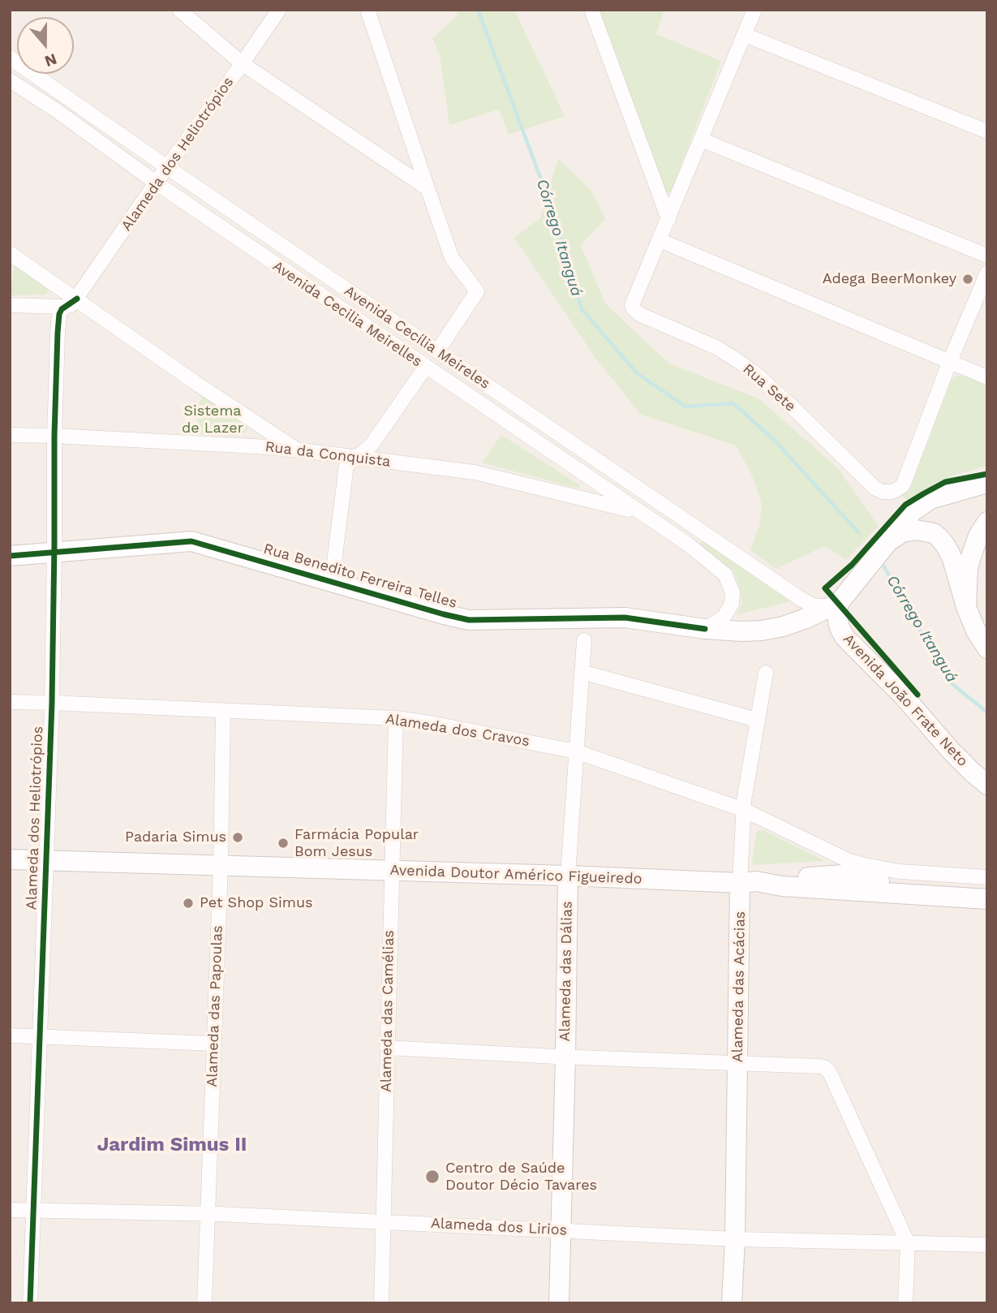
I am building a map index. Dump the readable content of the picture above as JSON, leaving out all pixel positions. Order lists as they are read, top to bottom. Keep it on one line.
{"streets":{"main road":["Rua Benedito Ferreira Telles","Avenida João Frate Neto","Avenida Doutor Américo Figueiredo","Alameda das Dálias","Alameda das Acácias"],"street":["Alameda dos Heliotrópios","Avenida Cecilia Meirelles","Avenida Cecília Meireles","Rua Sete","Rua da Conquista","Alameda dos Cravos","Alameda das Papoulas","Alameda das Camélias","Alameda dos Lirios"]},"crossings":[["Alameda dos Heliotrópios","Avenida Cecilia Meirelles"],["Alameda dos Heliotrópios","Avenida Cecília Meireles"],["Alameda dos Heliotrópios","Rua da Conquista"],["Alameda dos Heliotrópios","Rua Benedito Ferreira Telles"],["Alameda dos Heliotrópios","Alameda dos Cravos"],["Alameda dos Heliotrópios","Avenida Doutor Américo Figueiredo"],["Alameda dos Heliotrópios","Alameda dos Lirios"],["Avenida Cecilia Meirelles","Rua da Conquista"],["Avenida Cecilia Meirelles","Rua Benedito Ferreira Telles"],["Avenida Cecília Meireles","Rua Benedito Ferreira Telles"],["Avenida Cecília Meireles","Avenida João Frate Neto"],["Rua Benedito Ferreira Telles","Avenida João Frate Neto"],["Alameda dos Cravos","Alameda das Dálias"],["Alameda dos Cravos","Alameda das Acácias"],["Alameda dos Cravos","Alameda das Papoulas"],["Alameda dos Cravos","Alameda das Camélias"],["Avenida Doutor Américo Figueiredo","Alameda das Dálias"],["Avenida Doutor Américo Figueiredo","Alameda das Acácias"],["Avenida Doutor Américo Figueiredo","Alameda das Papoulas"],["Avenida Doutor Américo Figueiredo","Alameda das Camélias"],["Alameda das Dálias","Alameda dos Lirios"],["Alameda das Acácias","Alameda dos Lirios"],["Alameda das Papoulas","Alameda dos Lirios"],["Alameda das Camélias","Alameda dos Lirios"]],"districts":["Jardim Simus II"],"water":["Córrego Itanguá"],"parks":["Sistema de Lazer"],"places":["Adega BeerMonkey","Padaria Simus","Farmácia Popular Bom Jesus","Pet Shop Simus","Centro de Saúde Doutor Décio Tavares"],"north":"bottom"}
